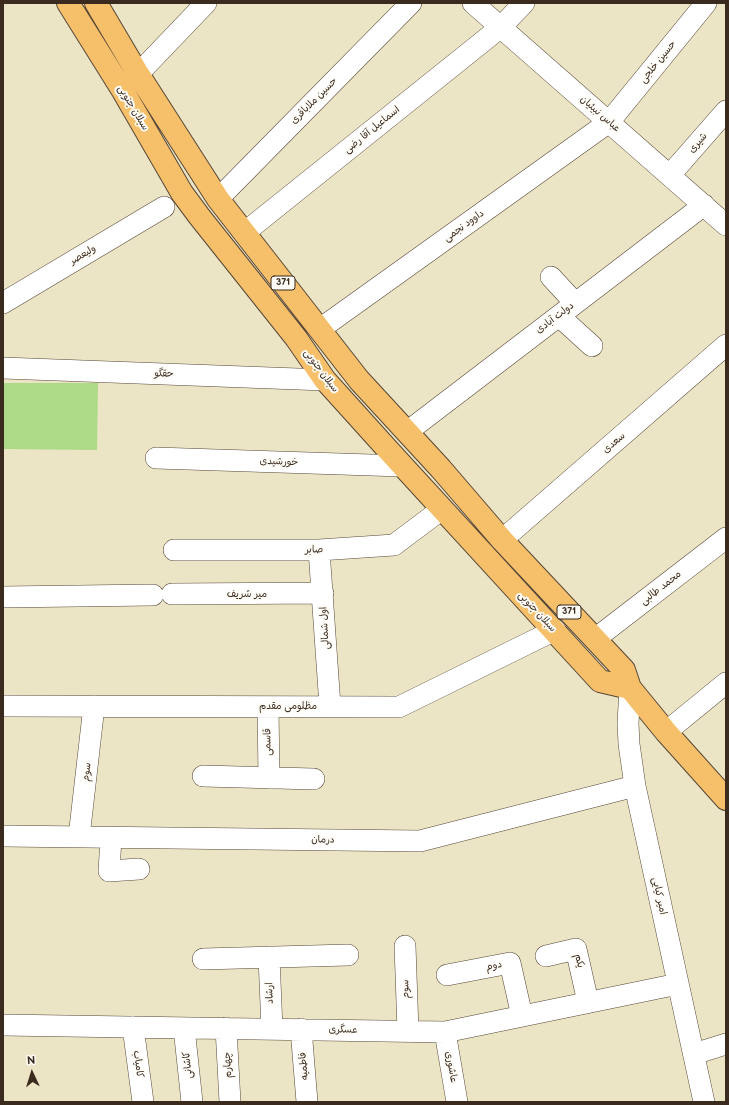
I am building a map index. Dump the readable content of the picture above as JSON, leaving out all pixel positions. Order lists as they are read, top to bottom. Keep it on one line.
{"streets":{"main road":["سبلان جنوبی","371"],"street":["حسین خلجی","حسین ملاباقری","عباس نبیئیان","اسماعیل آقا رضی","شیری","داوود نجمی","ولیعصر","دولت آبادی","حقگو","سعدی","خورشیدی","صابر","محمد طالبی","میر شریف","اول شمالی","مظلومی مقدم","قاسمی","سوم","درمان","امیر کیایی","یکم","دوم","ارشاد","عسگری","کامیاب","کاشانی","چهارم","فاطمیه","عاشوری"]},"crossings":[["حسین خلجی","عباس نبیئیان"],["حسین خلجی","داوود نجمی"],["حسین ملاباقری","371"],["سبلان جنوبی","371"],["سبلان جنوبی","حقگو"],["سبلان جنوبی","خورشیدی"],["سبلان جنوبی","صابر"],["سبلان جنوبی","مظلومی مقدم"],["سبلان جنوبی","امیر کیایی"],["عباس نبیئیان","اسماعیل آقا رضی"],["عباس نبیئیان","شیری"],["عباس نبیئیان","داوود نجمی"],["عباس نبیئیان","دولت آبادی"],["اسماعیل آقا رضی","371"],["داوود نجمی","371"],["371","دولت آبادی"],["371","سعدی"],["371","محمد طالبی"],["371","امیر کیایی"],["صابر","اول شمالی"],["میر شریف","اول شمالی"],["اول شمالی","مظلومی مقدم"],["مظلومی مقدم","قاسمی"],["مظلومی مقدم","سوم"],["سوم","درمان"],["سوم","عسگری"],["درمان","امیر کیایی"],["امیر کیایی","عسگری"],["یکم","عسگری"],["دوم","عسگری"],["ارشاد","عسگری"],["عسگری","کامیاب"],["عسگری","کاشانی"],["عسگری","چهارم"],["عسگری","فاطمیه"],["عسگری","عاشوری"]],"north":"top"}
